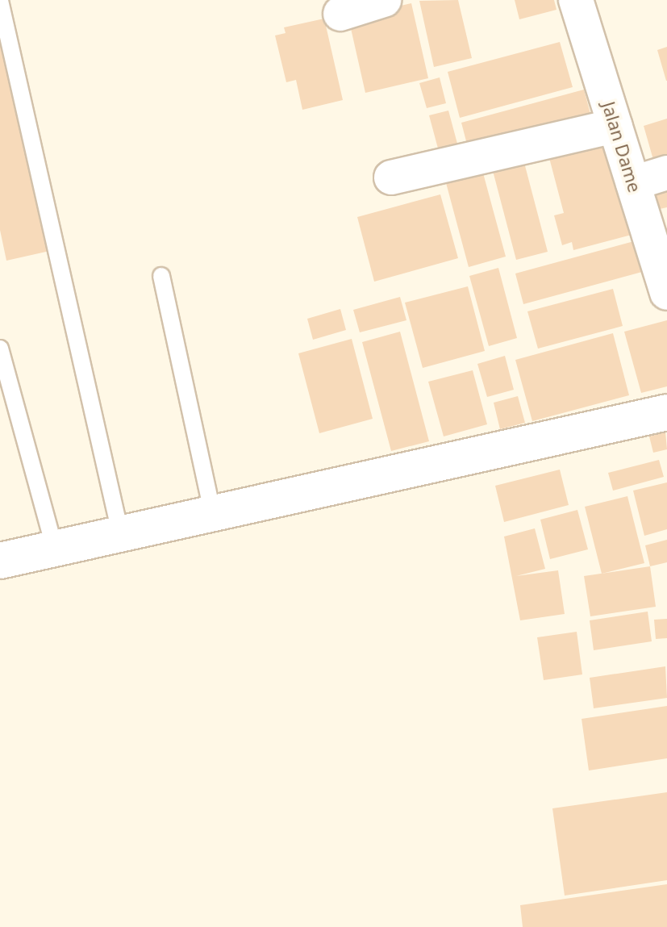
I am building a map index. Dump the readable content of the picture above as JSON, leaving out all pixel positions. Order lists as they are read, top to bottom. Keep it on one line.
{"streets":{"street":["Jalan Dame"]}}
